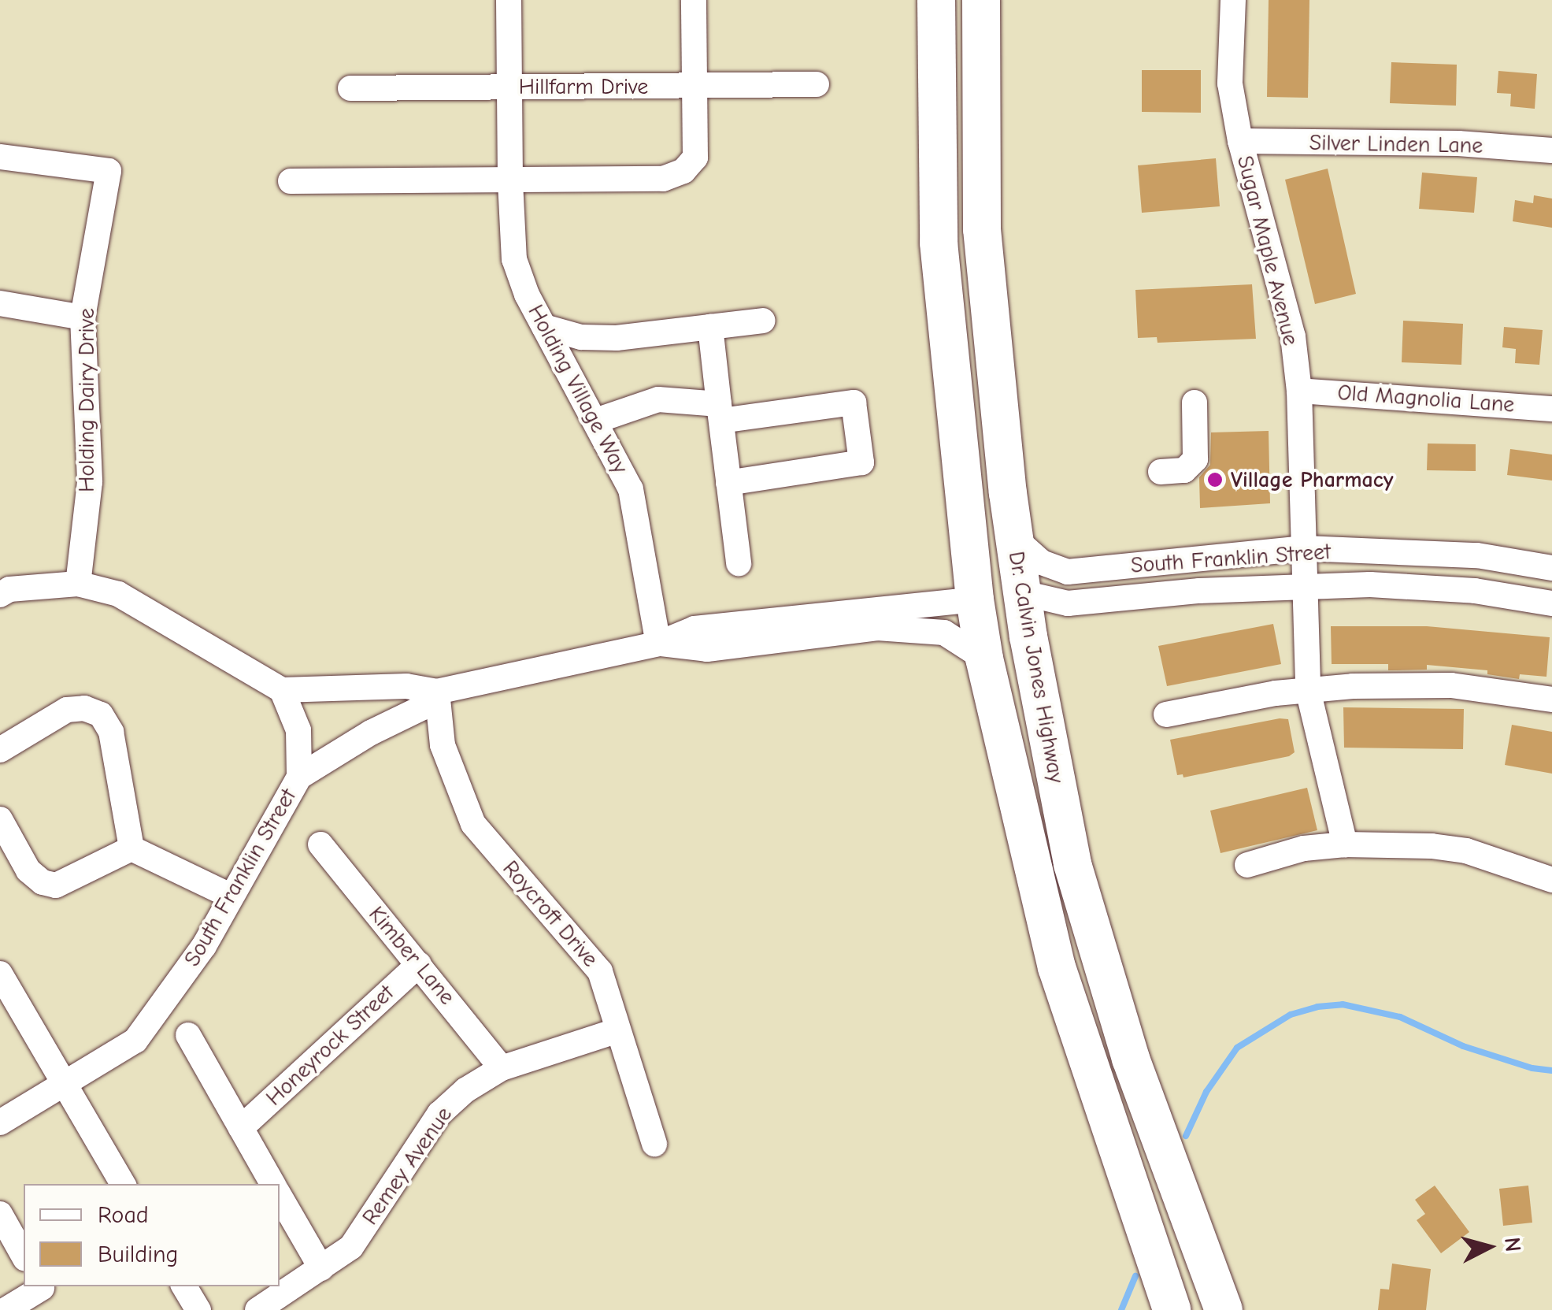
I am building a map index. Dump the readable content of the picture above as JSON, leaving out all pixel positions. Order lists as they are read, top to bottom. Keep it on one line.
{"streets":{"highway":["Dr. Calvin Jones Highway"],"street":["Hillfarm Drive","Silver Linden Lane","Sugar Maple Avenue","Holding Village Way","Old Magnolia Lane","Holding Dairy Drive","South Franklin Street","Roycroft Drive","Kimber Lane","Honeyrock Street","Remey Avenue"]},"crossings":[["Hillfarm Drive","Holding Village Way"],["Silver Linden Lane","Sugar Maple Avenue"],["Sugar Maple Avenue","Old Magnolia Lane"],["Sugar Maple Avenue","South Franklin Street"],["Holding Village Way","South Franklin Street"],["South Franklin Street","Dr. Calvin Jones Highway"],["South Franklin Street","Roycroft Drive"],["Roycroft Drive","Remey Avenue"],["Kimber Lane","Honeyrock Street"],["Kimber Lane","Remey Avenue"]],"places":["Village Pharmacy"],"legend":["Road","Building"],"north":"right"}
